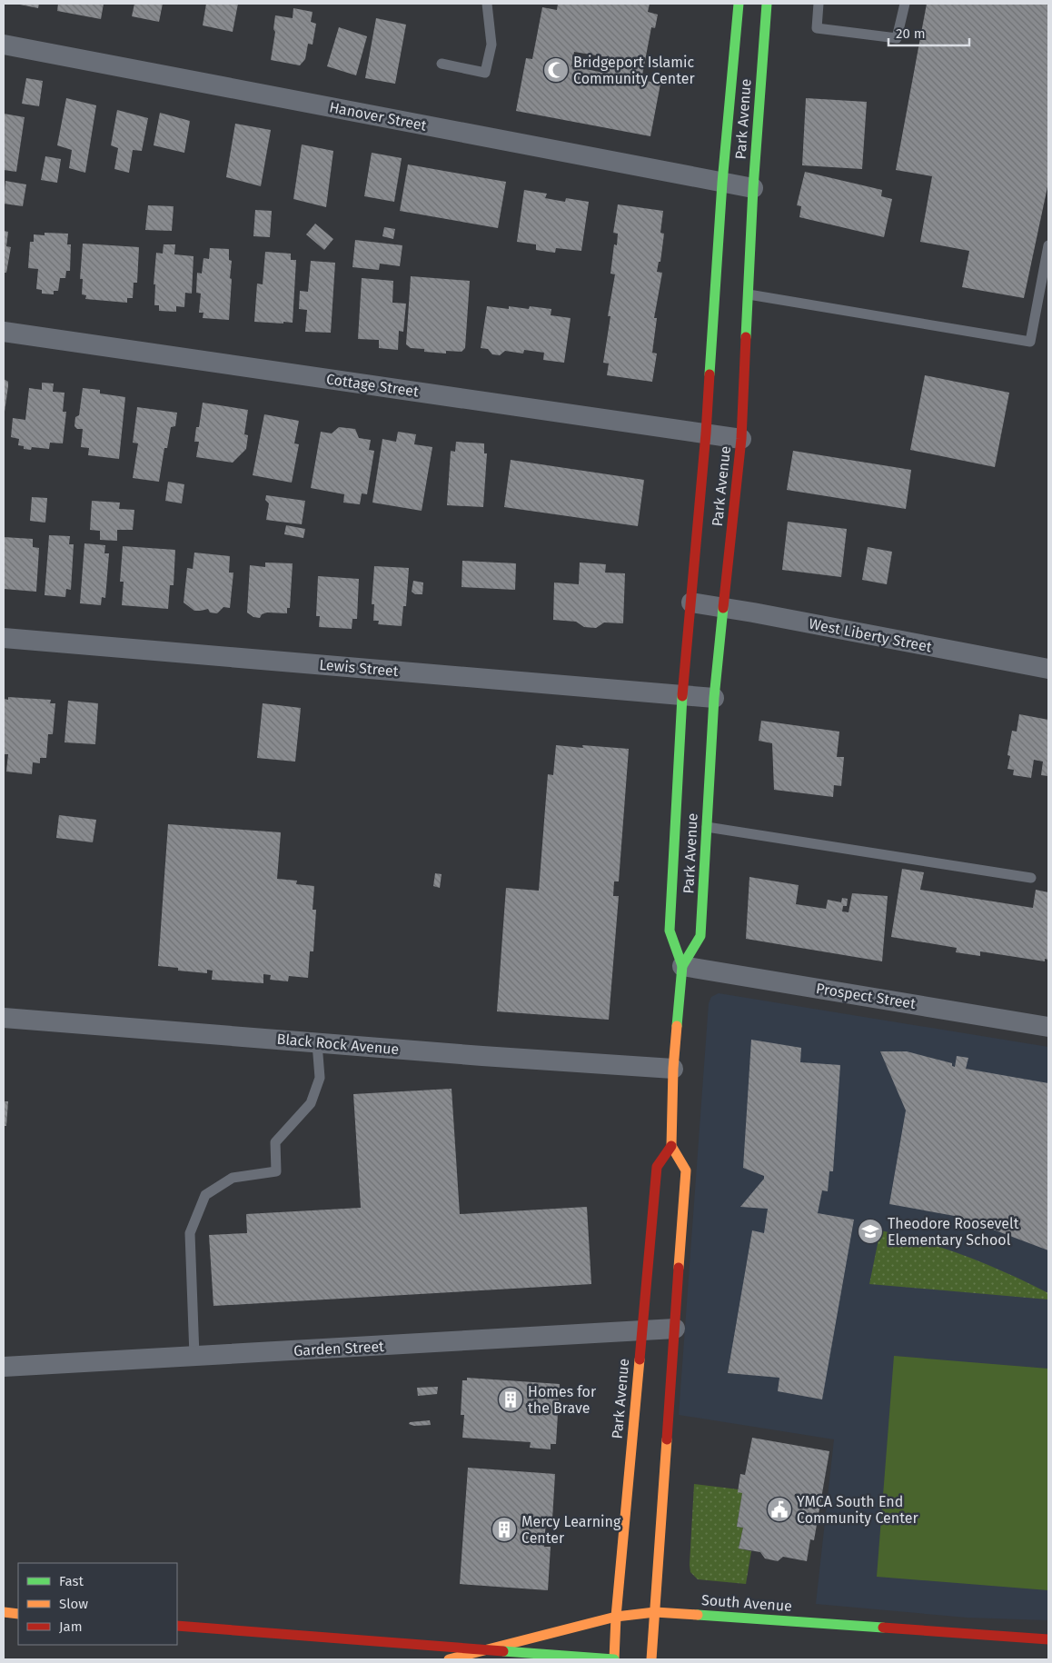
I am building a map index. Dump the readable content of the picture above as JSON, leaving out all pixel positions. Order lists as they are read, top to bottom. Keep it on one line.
{"streets":{"main road":["Park Avenue","South Avenue"],"street":["Hanover Street","Cottage Street","West Liberty Street","Lewis Street","Prospect Street","Black Rock Avenue","Garden Street"]},"crossings":[["Hanover Street","Park Avenue"],["Park Avenue","Cottage Street"],["Park Avenue","West Liberty Street"],["Park Avenue","Lewis Street"],["Park Avenue","Prospect Street"],["Park Avenue","Black Rock Avenue"],["Park Avenue","Garden Street"],["Park Avenue","South Avenue"]],"places":{"mosque":["Bridgeport Islamic Community Center"],"school or university":["Theodore Roosevelt Elementary School"],"building":["Homes for the Brave","Mercy Learning Center"],"public building":["YMCA South End Community Center"]},"legend":["Fast","Slow","Jam"],"scale_bar":"20 m"}
